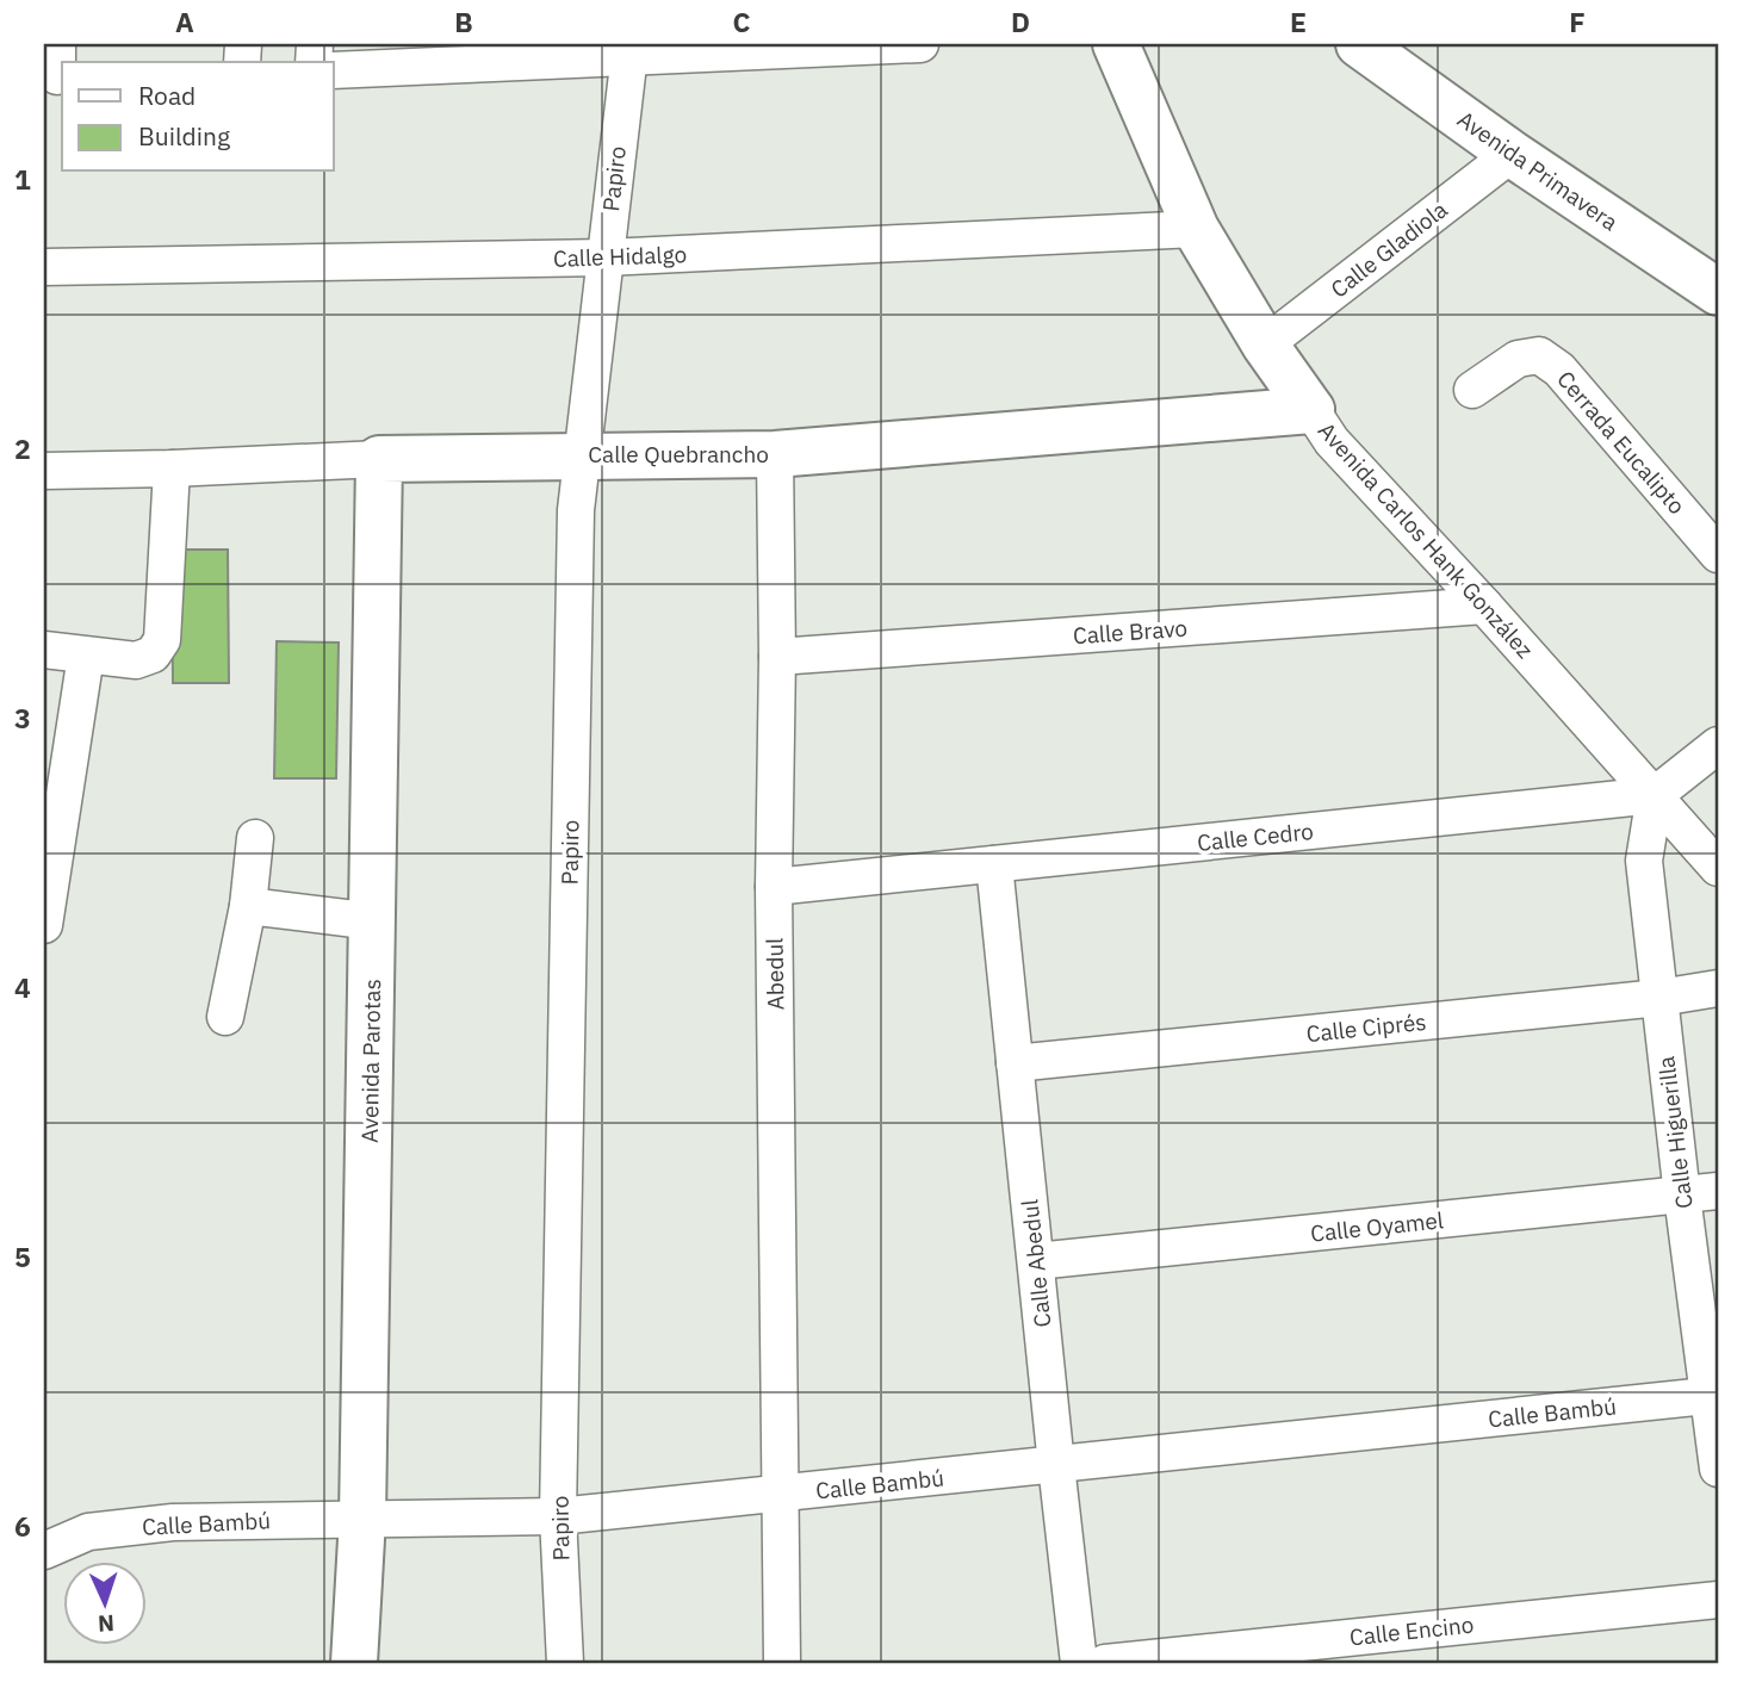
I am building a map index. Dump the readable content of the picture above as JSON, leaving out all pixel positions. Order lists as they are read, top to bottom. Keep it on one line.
{"streets":{"street":["Avenida Primavera","Papiro","Calle Gladiola","Calle Hidalgo","Cerrada Eucalipto","Calle Quebrancho","Avenida Carlos Hank González","Calle Bravo","Calle Cedro","Abedul","Calle Ciprés","Avenida Parotas","Calle Higuerilla","Calle Oyamel","Calle Abedul","Calle Bambú","Calle Encino"]},"crossings":[["Avenida Primavera","Calle Gladiola"],["Papiro","Calle Hidalgo"],["Papiro","Calle Quebrancho"],["Papiro","Calle Bambú"],["Calle Gladiola","Avenida Carlos Hank González"],["Calle Hidalgo","Avenida Carlos Hank González"],["Calle Quebrancho","Avenida Carlos Hank González"],["Calle Quebrancho","Abedul"],["Calle Quebrancho","Avenida Parotas"],["Avenida Carlos Hank González","Calle Bravo"],["Avenida Carlos Hank González","Calle Cedro"],["Avenida Carlos Hank González","Calle Higuerilla"],["Calle Bravo","Abedul"],["Calle Cedro","Abedul"],["Calle Cedro","Calle Higuerilla"],["Calle Cedro","Calle Abedul"],["Abedul","Calle Bambú"],["Calle Ciprés","Calle Higuerilla"],["Calle Ciprés","Calle Abedul"],["Avenida Parotas","Calle Bambú"],["Calle Higuerilla","Calle Oyamel"],["Calle Higuerilla","Calle Bambú"],["Calle Oyamel","Calle Abedul"],["Calle Abedul","Calle Bambú"]],"legend":["Road","Building"],"north":"bottom","grid":{"columns":["A","B","C","D","E","F"],"rows":["1","2","3","4","5","6"]}}
